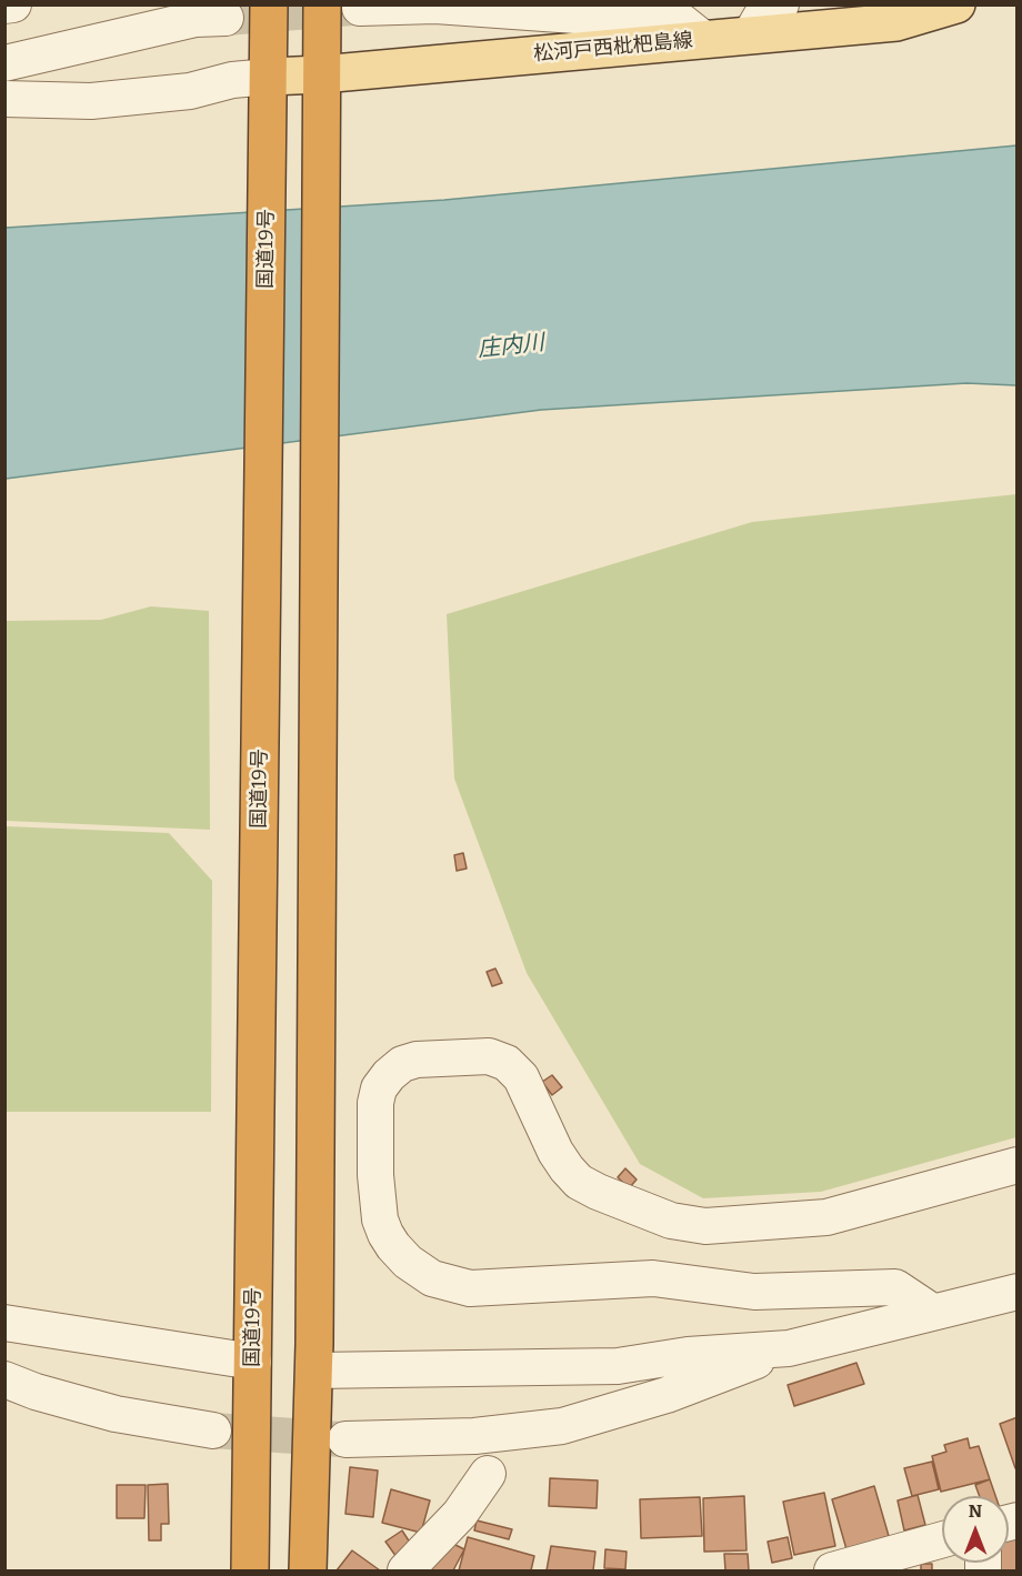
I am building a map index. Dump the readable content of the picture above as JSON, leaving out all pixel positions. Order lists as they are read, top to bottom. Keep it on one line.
{"streets":{"highway":["国道19号"],"main road":["松河戸西枇杷島線"]},"crossings":[["松河戸西枇杷島線","国道19号"]],"water":["庄内川"],"north":"top"}
